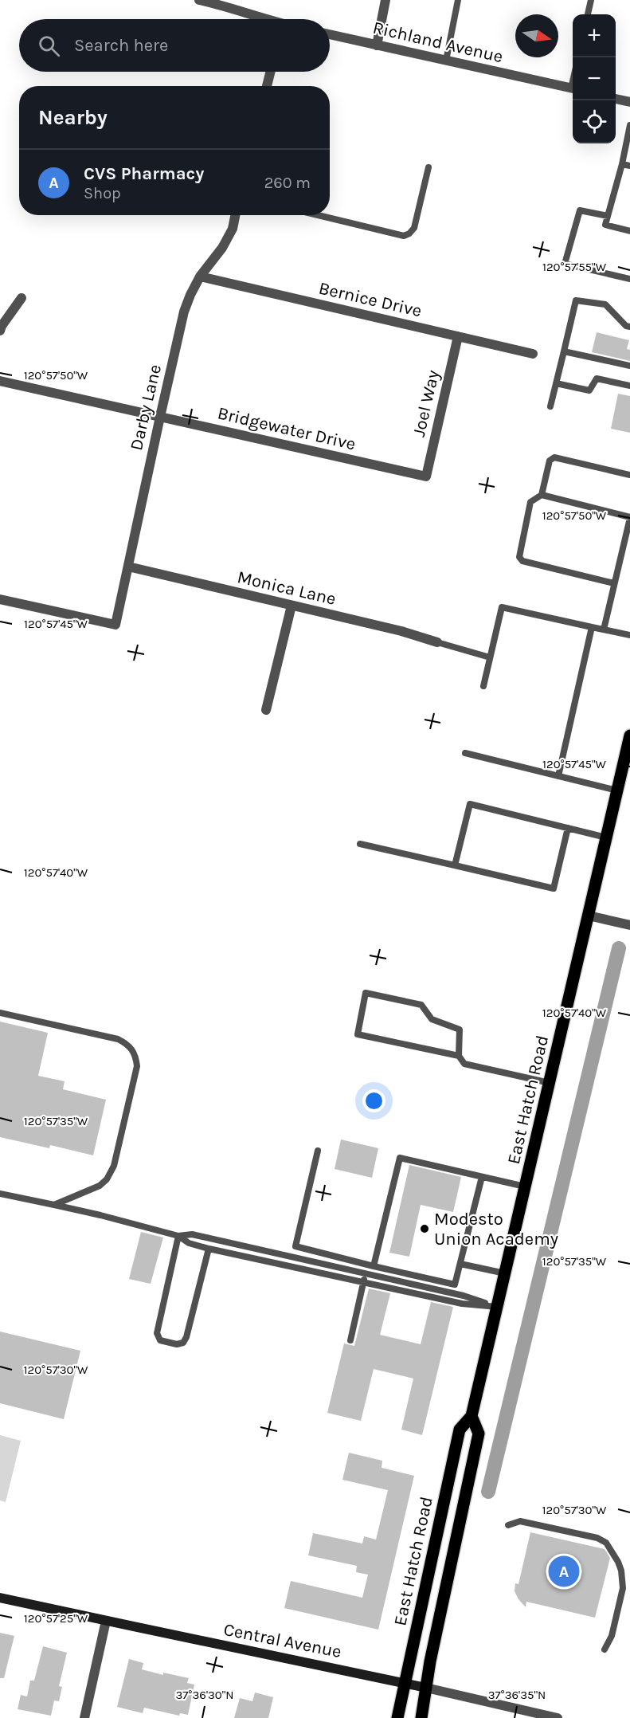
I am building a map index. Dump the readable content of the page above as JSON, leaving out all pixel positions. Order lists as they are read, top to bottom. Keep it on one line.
{"streets":{"main road":["East Hatch Road"],"street":["Richland Avenue","Bernice Drive","Joel Way","Darby Lane","Bridgewater Drive","Monica Lane","Central Avenue"]},"crossings":[["Bernice Drive","Joel Way"],["Bernice Drive","Darby Lane"],["Joel Way","Bridgewater Drive"],["Darby Lane","Bridgewater Drive"],["Darby Lane","Monica Lane"],["East Hatch Road","Central Avenue"]],"places":["Modesto Union Academy"],"north":"right","page":{"map_buttons":["+","−"],"search":"Search here","heading":"Nearby","list":[{"mark":"A","name":"CVS Pharmacy","note":"Shop","value":"260 m"}],"pins":"A"},"coordinates":["120°57'55\"W","120°57'50\"W","120°57'45\"W","120°57'40\"W","120°57'35\"W","120°57'30\"W","120°57'25\"W","37°36'30\"N","37°36'35\"N"]}
